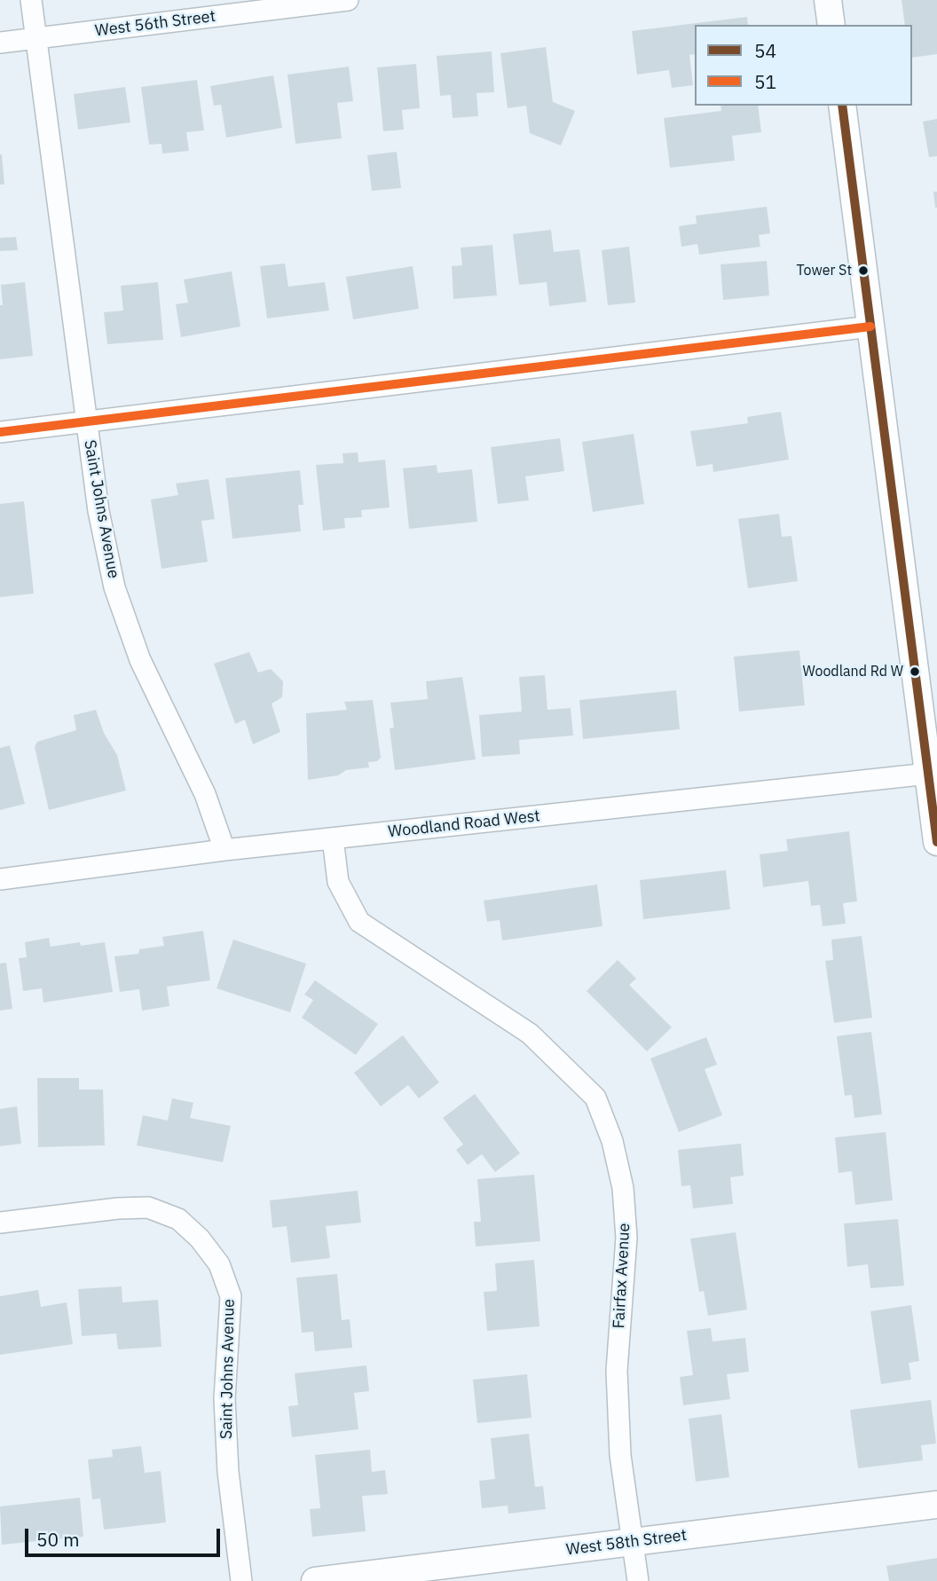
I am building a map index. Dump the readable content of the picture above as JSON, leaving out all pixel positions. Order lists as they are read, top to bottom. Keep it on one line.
{"streets":{"street":["West 56th Street","Saint Johns Avenue","Woodland Road West","Fairfax Avenue","West 58th Street"]},"crossings":[["West 56th Street","Saint Johns Avenue"],["Saint Johns Avenue","Woodland Road West"],["Woodland Road West","Fairfax Avenue"],["Fairfax Avenue","West 58th Street"]],"places":["Tower St","Woodland Rd W"],"lines":["transit line 54","transit line 51"],"legend":["54","51"],"scale_bar":"50 m"}
